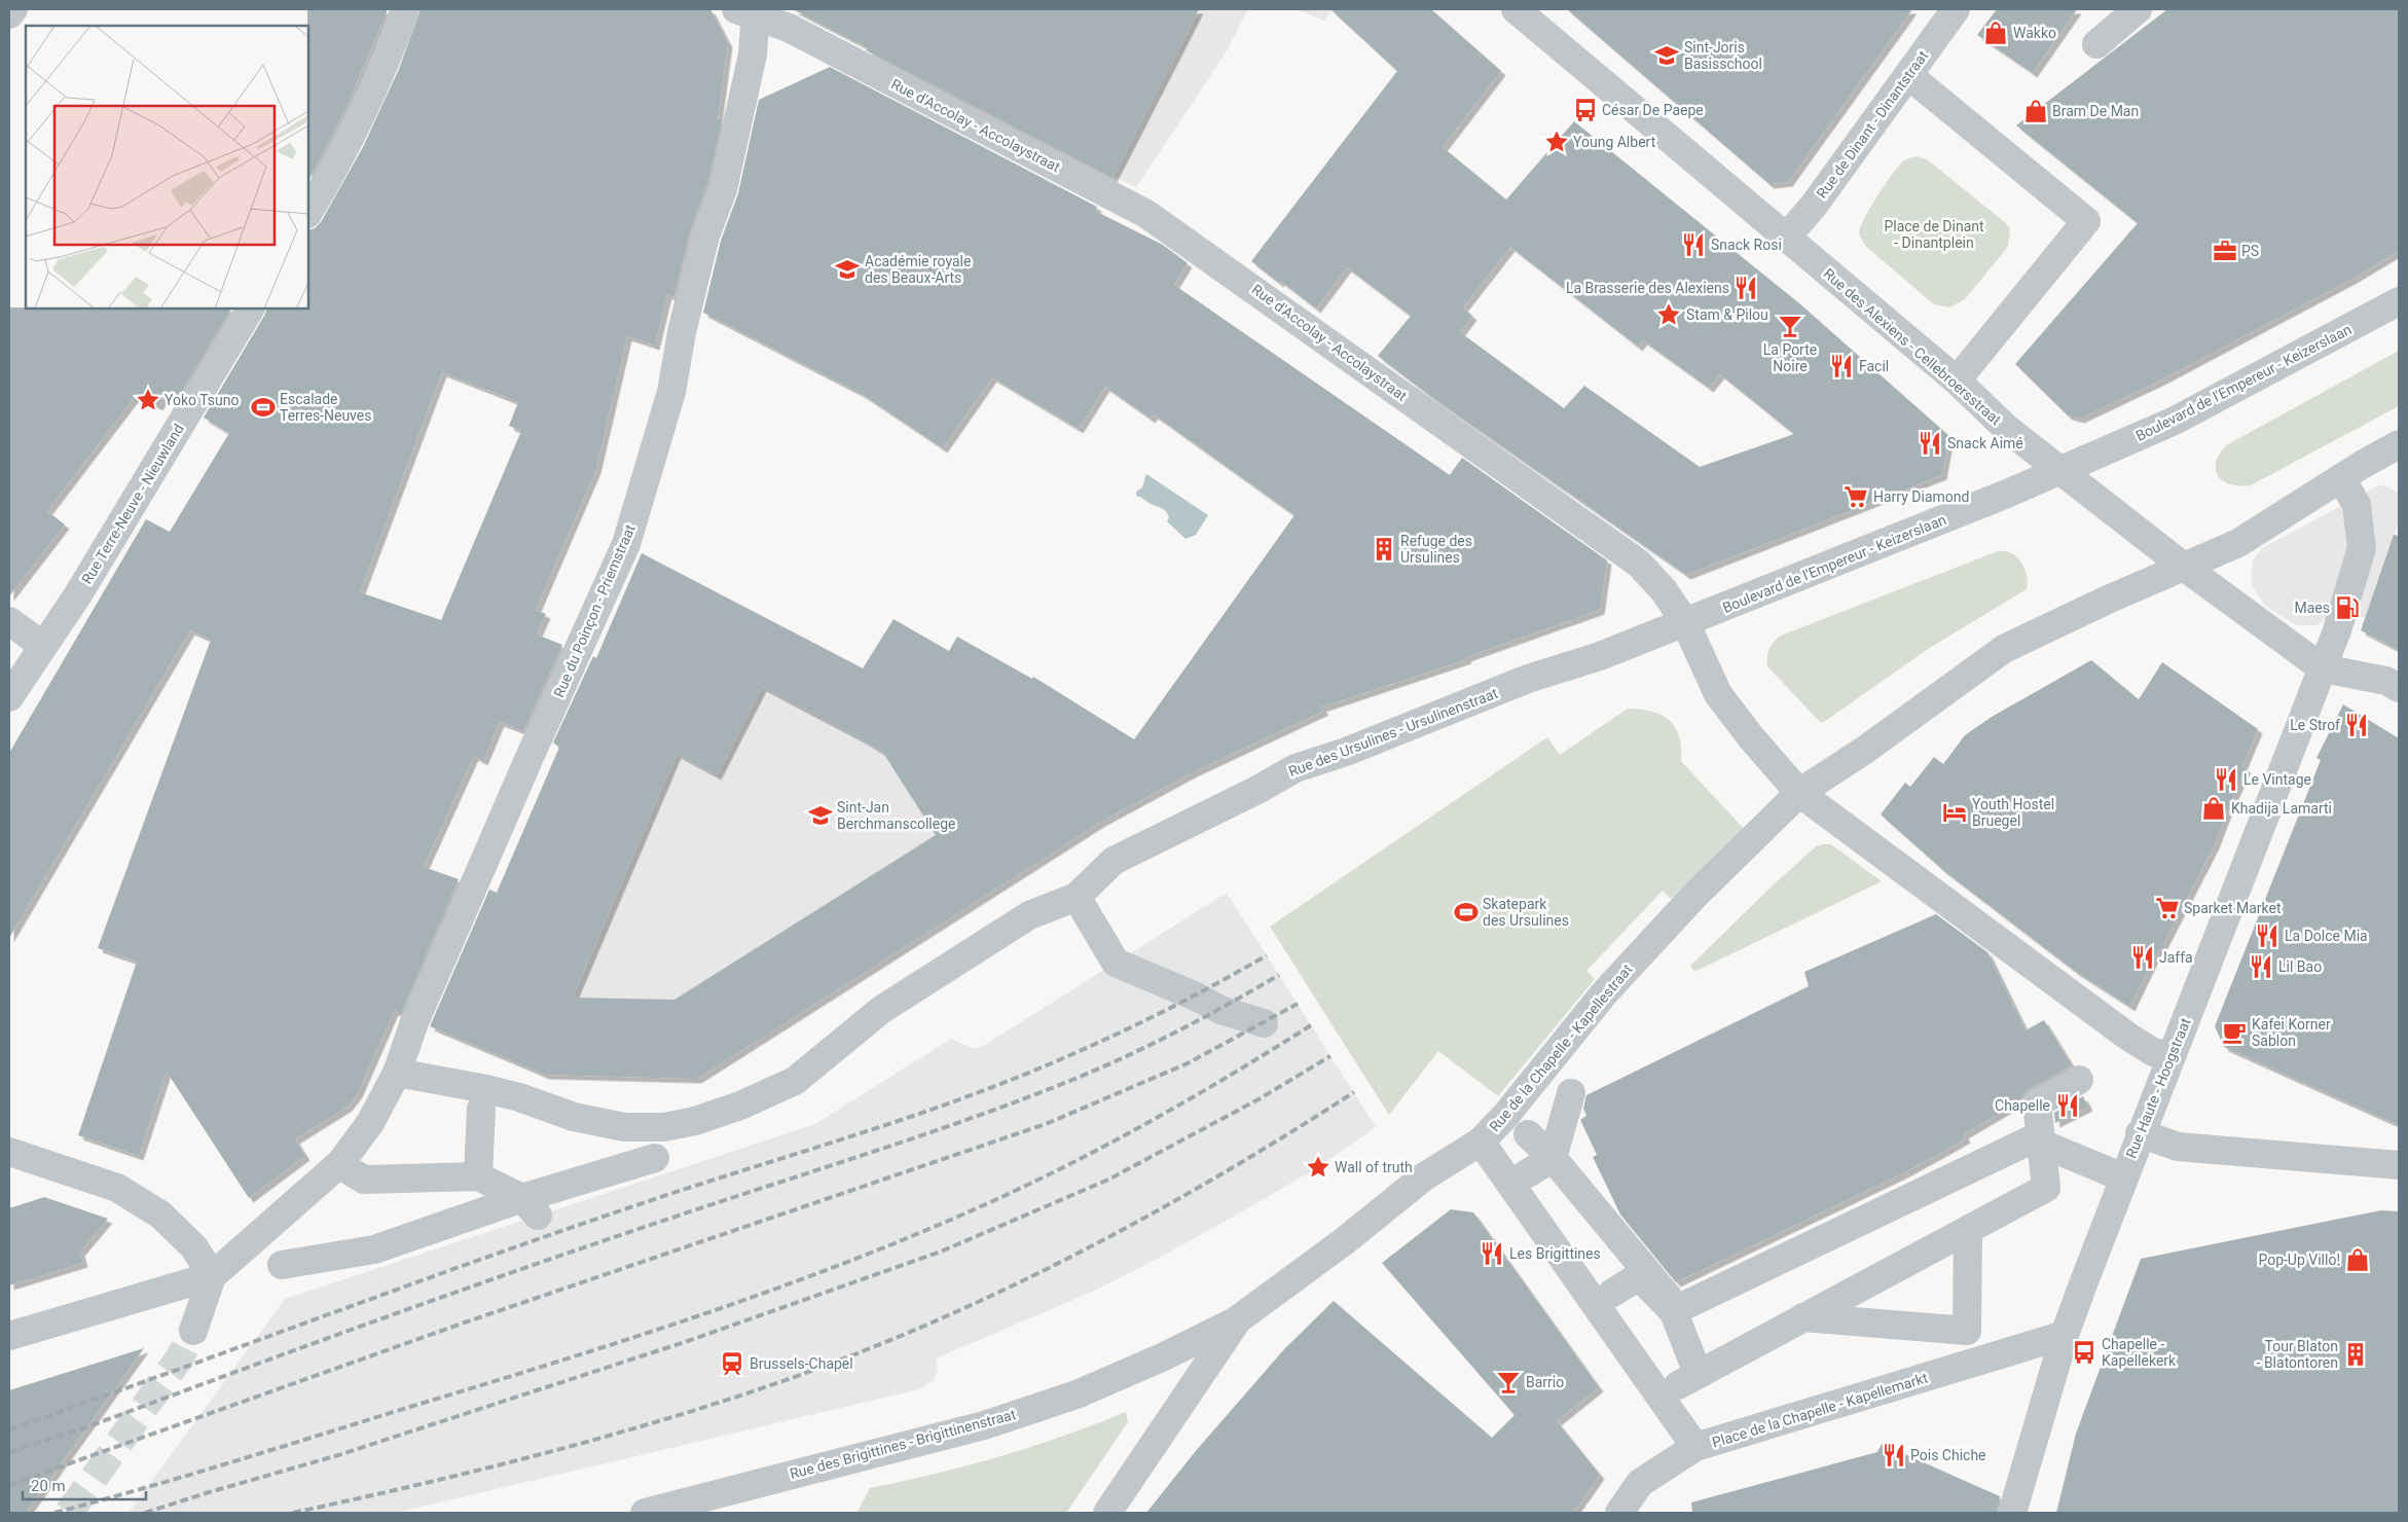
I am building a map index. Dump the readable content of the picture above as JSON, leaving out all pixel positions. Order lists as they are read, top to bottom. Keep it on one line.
{"streets":{"street":["Rue de Dinant - Dinantstraat","Rue d'Accolay - Accolaystraat","Rue des Alexiens - Cellebroersstraat","Boulevard de l'Empereur - Keizerslaan","Rue Terre-Neuve - Nieuwland","Rue du Poinçon - Priemstraat","Rue des Ursulines - Ursulinenstraat","Rue de la Chapelle - Kapellestraat","Rue Haute - Hoogstraat","Place de la Chapelle - Kapellemarkt","Rue des Brigittines - Brigittinenstraat"]},"crossings":[["Rue de Dinant - Dinantstraat","Rue des Alexiens - Cellebroersstraat"],["Rue d'Accolay - Accolaystraat","Boulevard de l'Empereur - Keizerslaan"],["Rue d'Accolay - Accolaystraat","Rue du Poinçon - Priemstraat"],["Rue d'Accolay - Accolaystraat","Rue des Ursulines - Ursulinenstraat"],["Rue d'Accolay - Accolaystraat","Rue de la Chapelle - Kapellestraat"],["Rue d'Accolay - Accolaystraat","Rue Haute - Hoogstraat"],["Rue des Alexiens - Cellebroersstraat","Boulevard de l'Empereur - Keizerslaan"],["Rue des Alexiens - Cellebroersstraat","Rue Haute - Hoogstraat"],["Boulevard de l'Empereur - Keizerslaan","Rue des Ursulines - Ursulinenstraat"],["Rue du Poinçon - Priemstraat","Rue des Ursulines - Ursulinenstraat"],["Rue de la Chapelle - Kapellestraat","Place de la Chapelle - Kapellemarkt"],["Rue de la Chapelle - Kapellestraat","Rue des Brigittines - Brigittinenstraat"],["Rue Haute - Hoogstraat","Place de la Chapelle - Kapellemarkt"]],"parks":["Place de Dinant - Dinantplein"],"places":{"shop":["Wakko","Bram De Man","Khadija Lamarti","Pop-Up Villo!"],"school or university":["Sint-Joris Basisschool","Académie royale des Beaux-Arts","Sint-Jan Berchmanscollege"],"bus stop":["César De Paepe","Chapelle - Kapellekerk"],"place":["Young Albert","Stam & Pilou","Yoko Tsuno","Wall of truth"],"restaurant":["Snack Rosi","La Brasserie des Alexiens","Facil","Snack Aimé","Le Strof","Le Vintage","La Dolce Mia","Jaffa","Lil Bao","Chapelle","Les Brigittines","Pois Chiche"],"office":["PS"],"bar":["La Porte Noire","Barrio"],"sports":["Escalade Terres-Neuves","Skatepark des Ursulines"],"supermarket":["Harry Diamond","Sparket Market"],"building":["Refuge des Ursulines","Tour Blaton - Blatontoren"],"fuel station":["Maes"],"hotel":["Youth Hostel Bruegel"],"cafe":["Kafei Korner Sablon"],"station":["Brussels-Chapel"]},"scale_bar":"20 m"}
